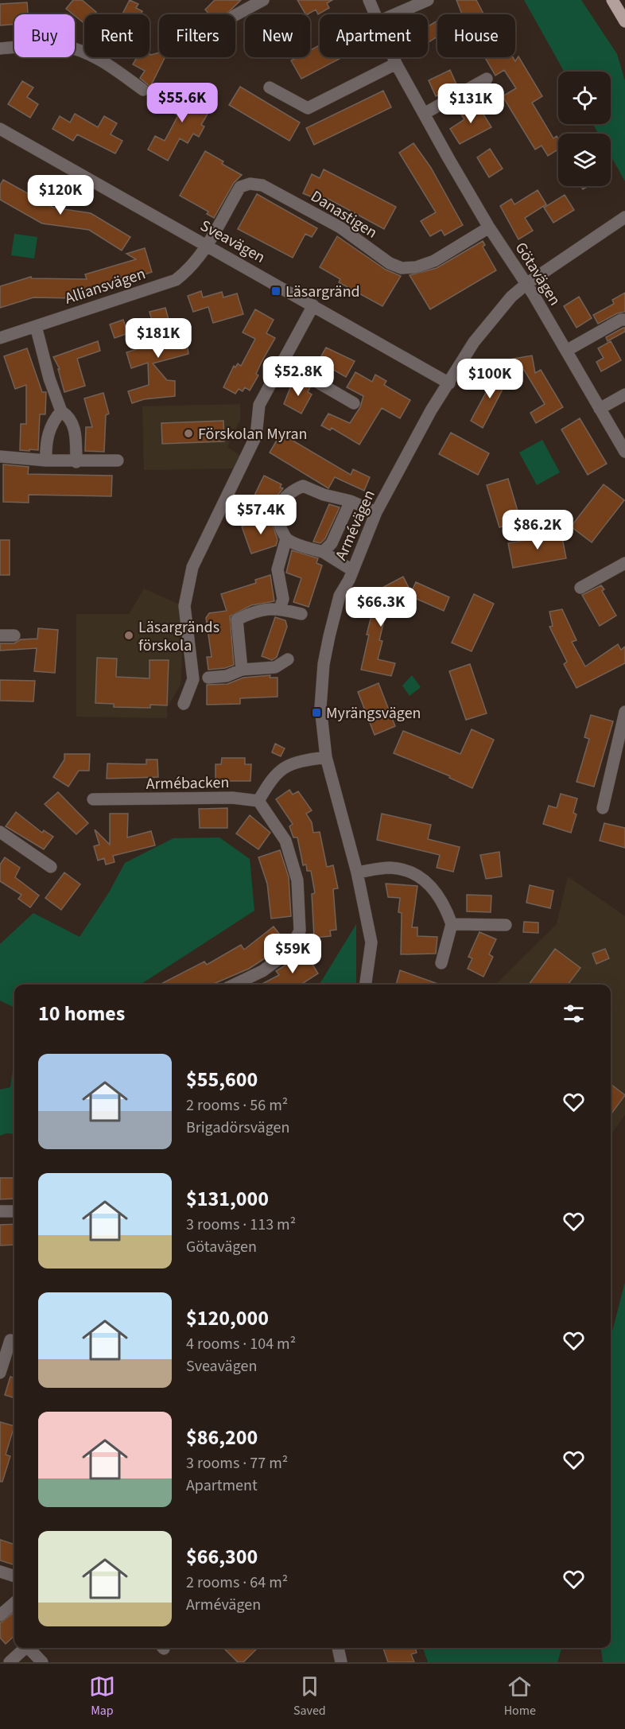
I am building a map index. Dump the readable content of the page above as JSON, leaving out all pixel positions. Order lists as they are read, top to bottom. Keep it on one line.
{"streets":{"street":["Danastigen","Sveavägen","Götavägen","Alliansvägen","Armévägen","Armébacken"]},"crossings":[["Danastigen","Sveavägen"],["Danastigen","Götavägen"],["Danastigen","Alliansvägen"],["Sveavägen","Alliansvägen"],["Sveavägen","Armévägen"],["Götavägen","Armévägen"]],"places":{"transit":["Läsargränd","Myrängsvägen"],"other":["Förskolan Myran","Läsargränds förskola"]},"page":{"chip":["Buy","Rent","Filters","New","Apartment","House"],"price":["$55.6K","$131K","$120K","$181K","$52.8K","$100K","$57.4K","$86.2K","$66.3K","$59K"],"heading":"10 homes","list":[{"name":"$55,600","note":"2 rooms · 56 m² · Brigadörsvägen"},{"name":"$131,000","note":"3 rooms · 113 m² · Götavägen"},{"name":"$120,000","note":"4 rooms · 104 m² · Sveavägen"},{"name":"$86,200","note":"3 rooms · 77 m² · Apartment"},{"name":"$66,300","note":"2 rooms · 64 m² · Armévägen"}],"tabs":["Map","Saved","Home"]}}
